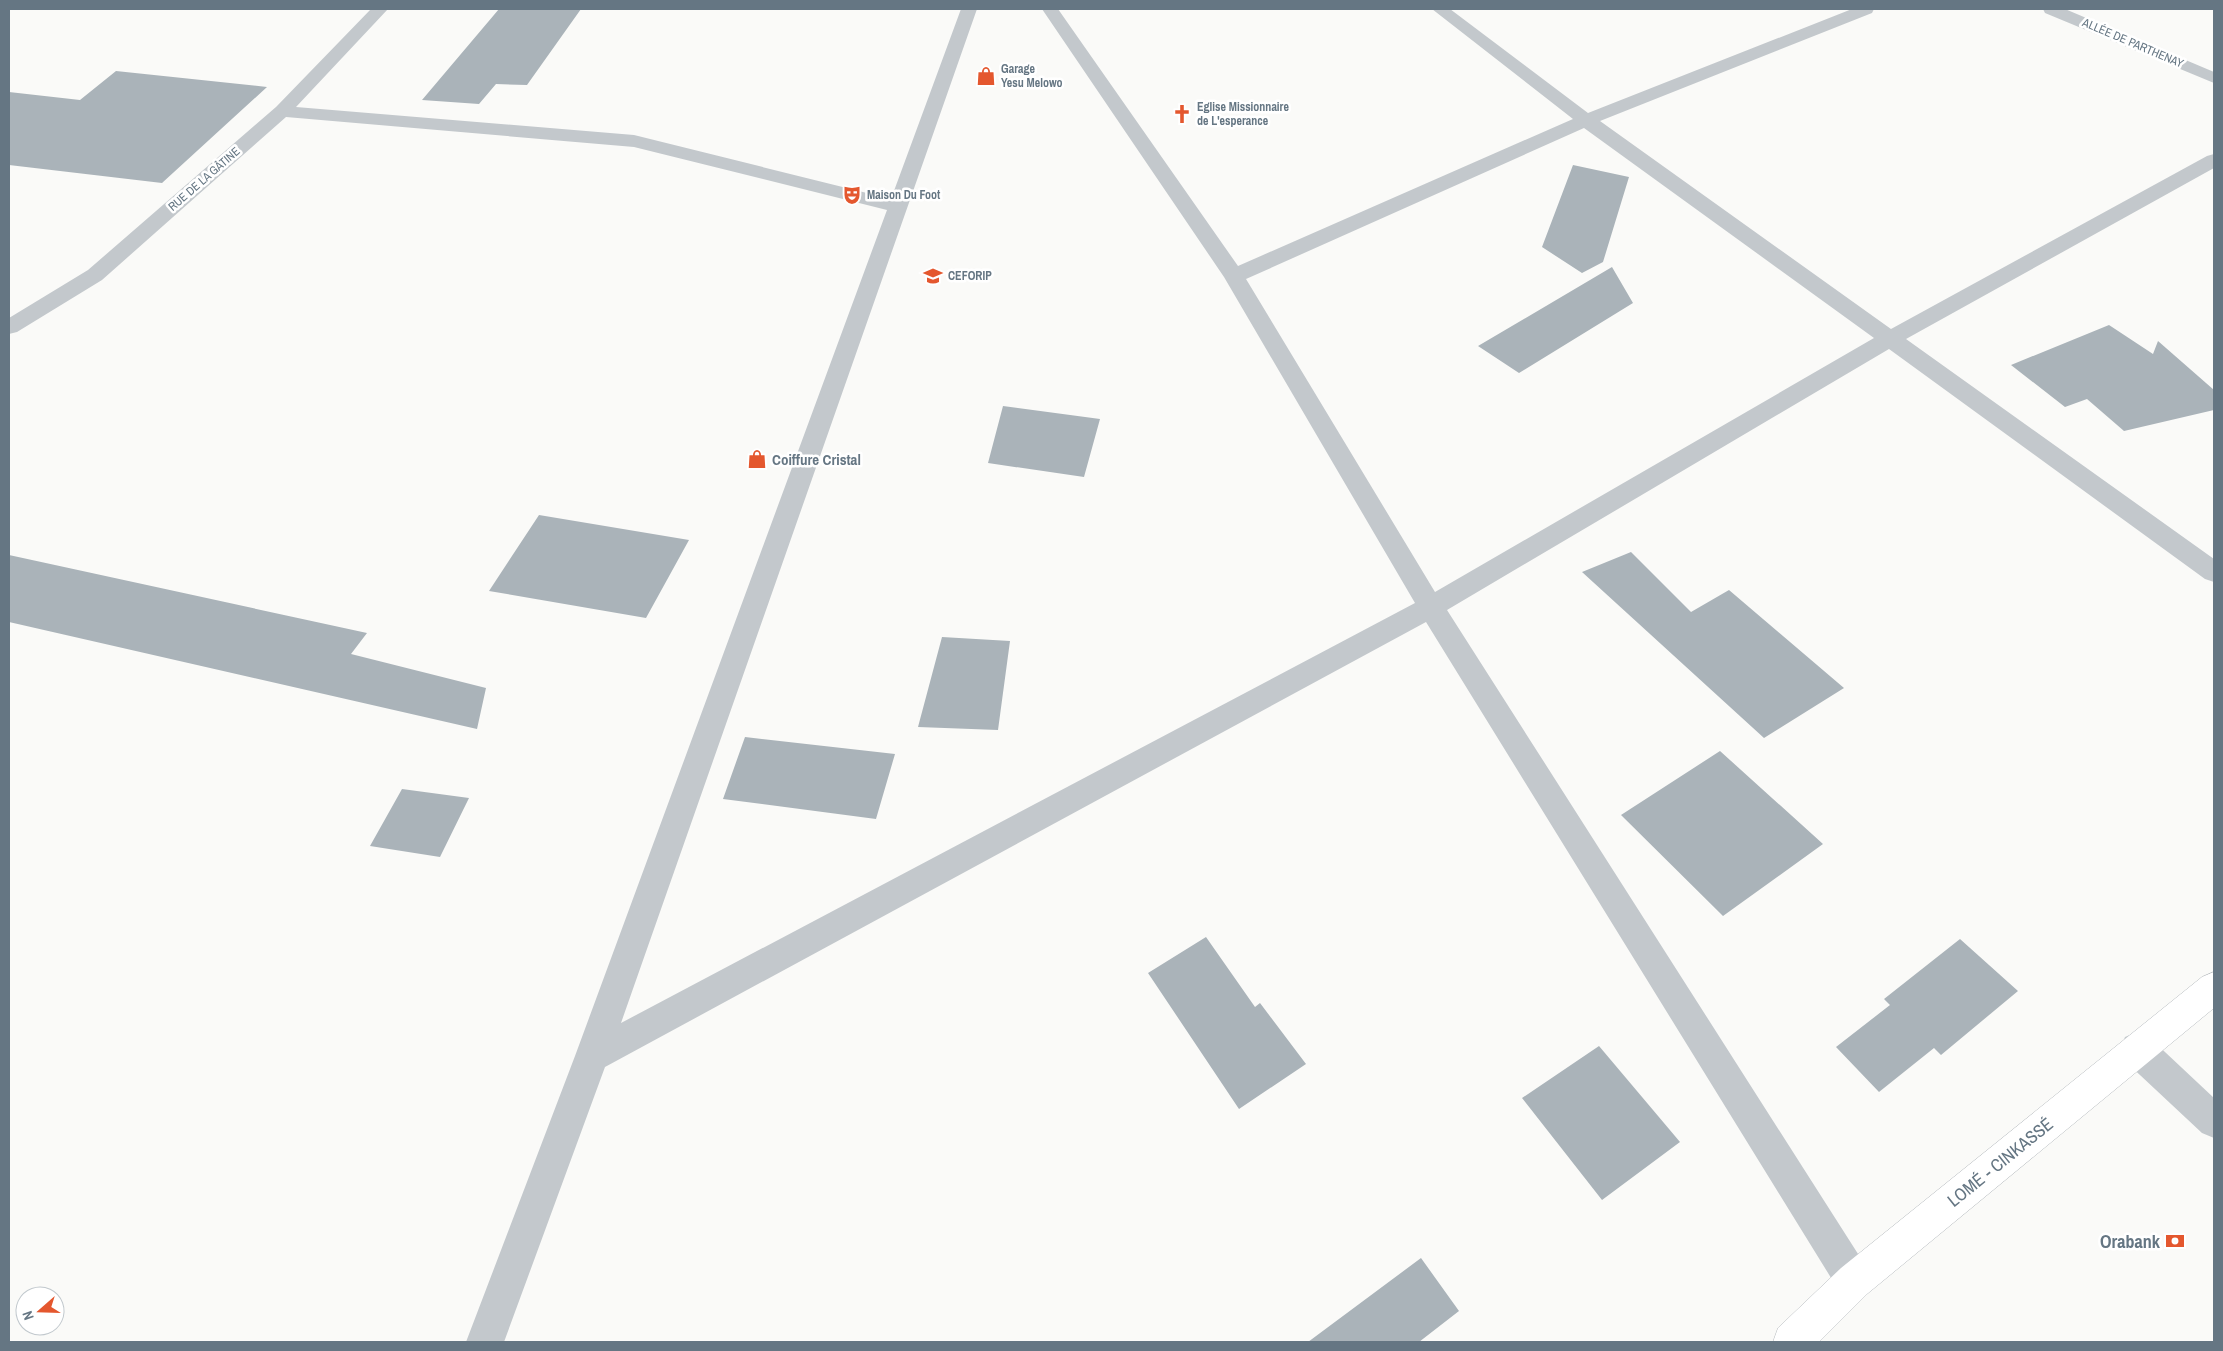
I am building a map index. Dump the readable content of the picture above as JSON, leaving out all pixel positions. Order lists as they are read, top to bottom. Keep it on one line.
{"streets":{"highway":["LOMÉ - CINKASSÉ"],"street":["ALLÉE DE PARTHENAY","RUE DE LA GÂTINE"]},"places":{"shop":["Garage Yesu Melowo","Coiffure Cristal"],"church":["Eglise Missionnaire de L'esperance"],"theatre":["Maison Du Foot"],"school or university":["CEFORIP"],"bank":["Orabank"]},"north":"left"}
